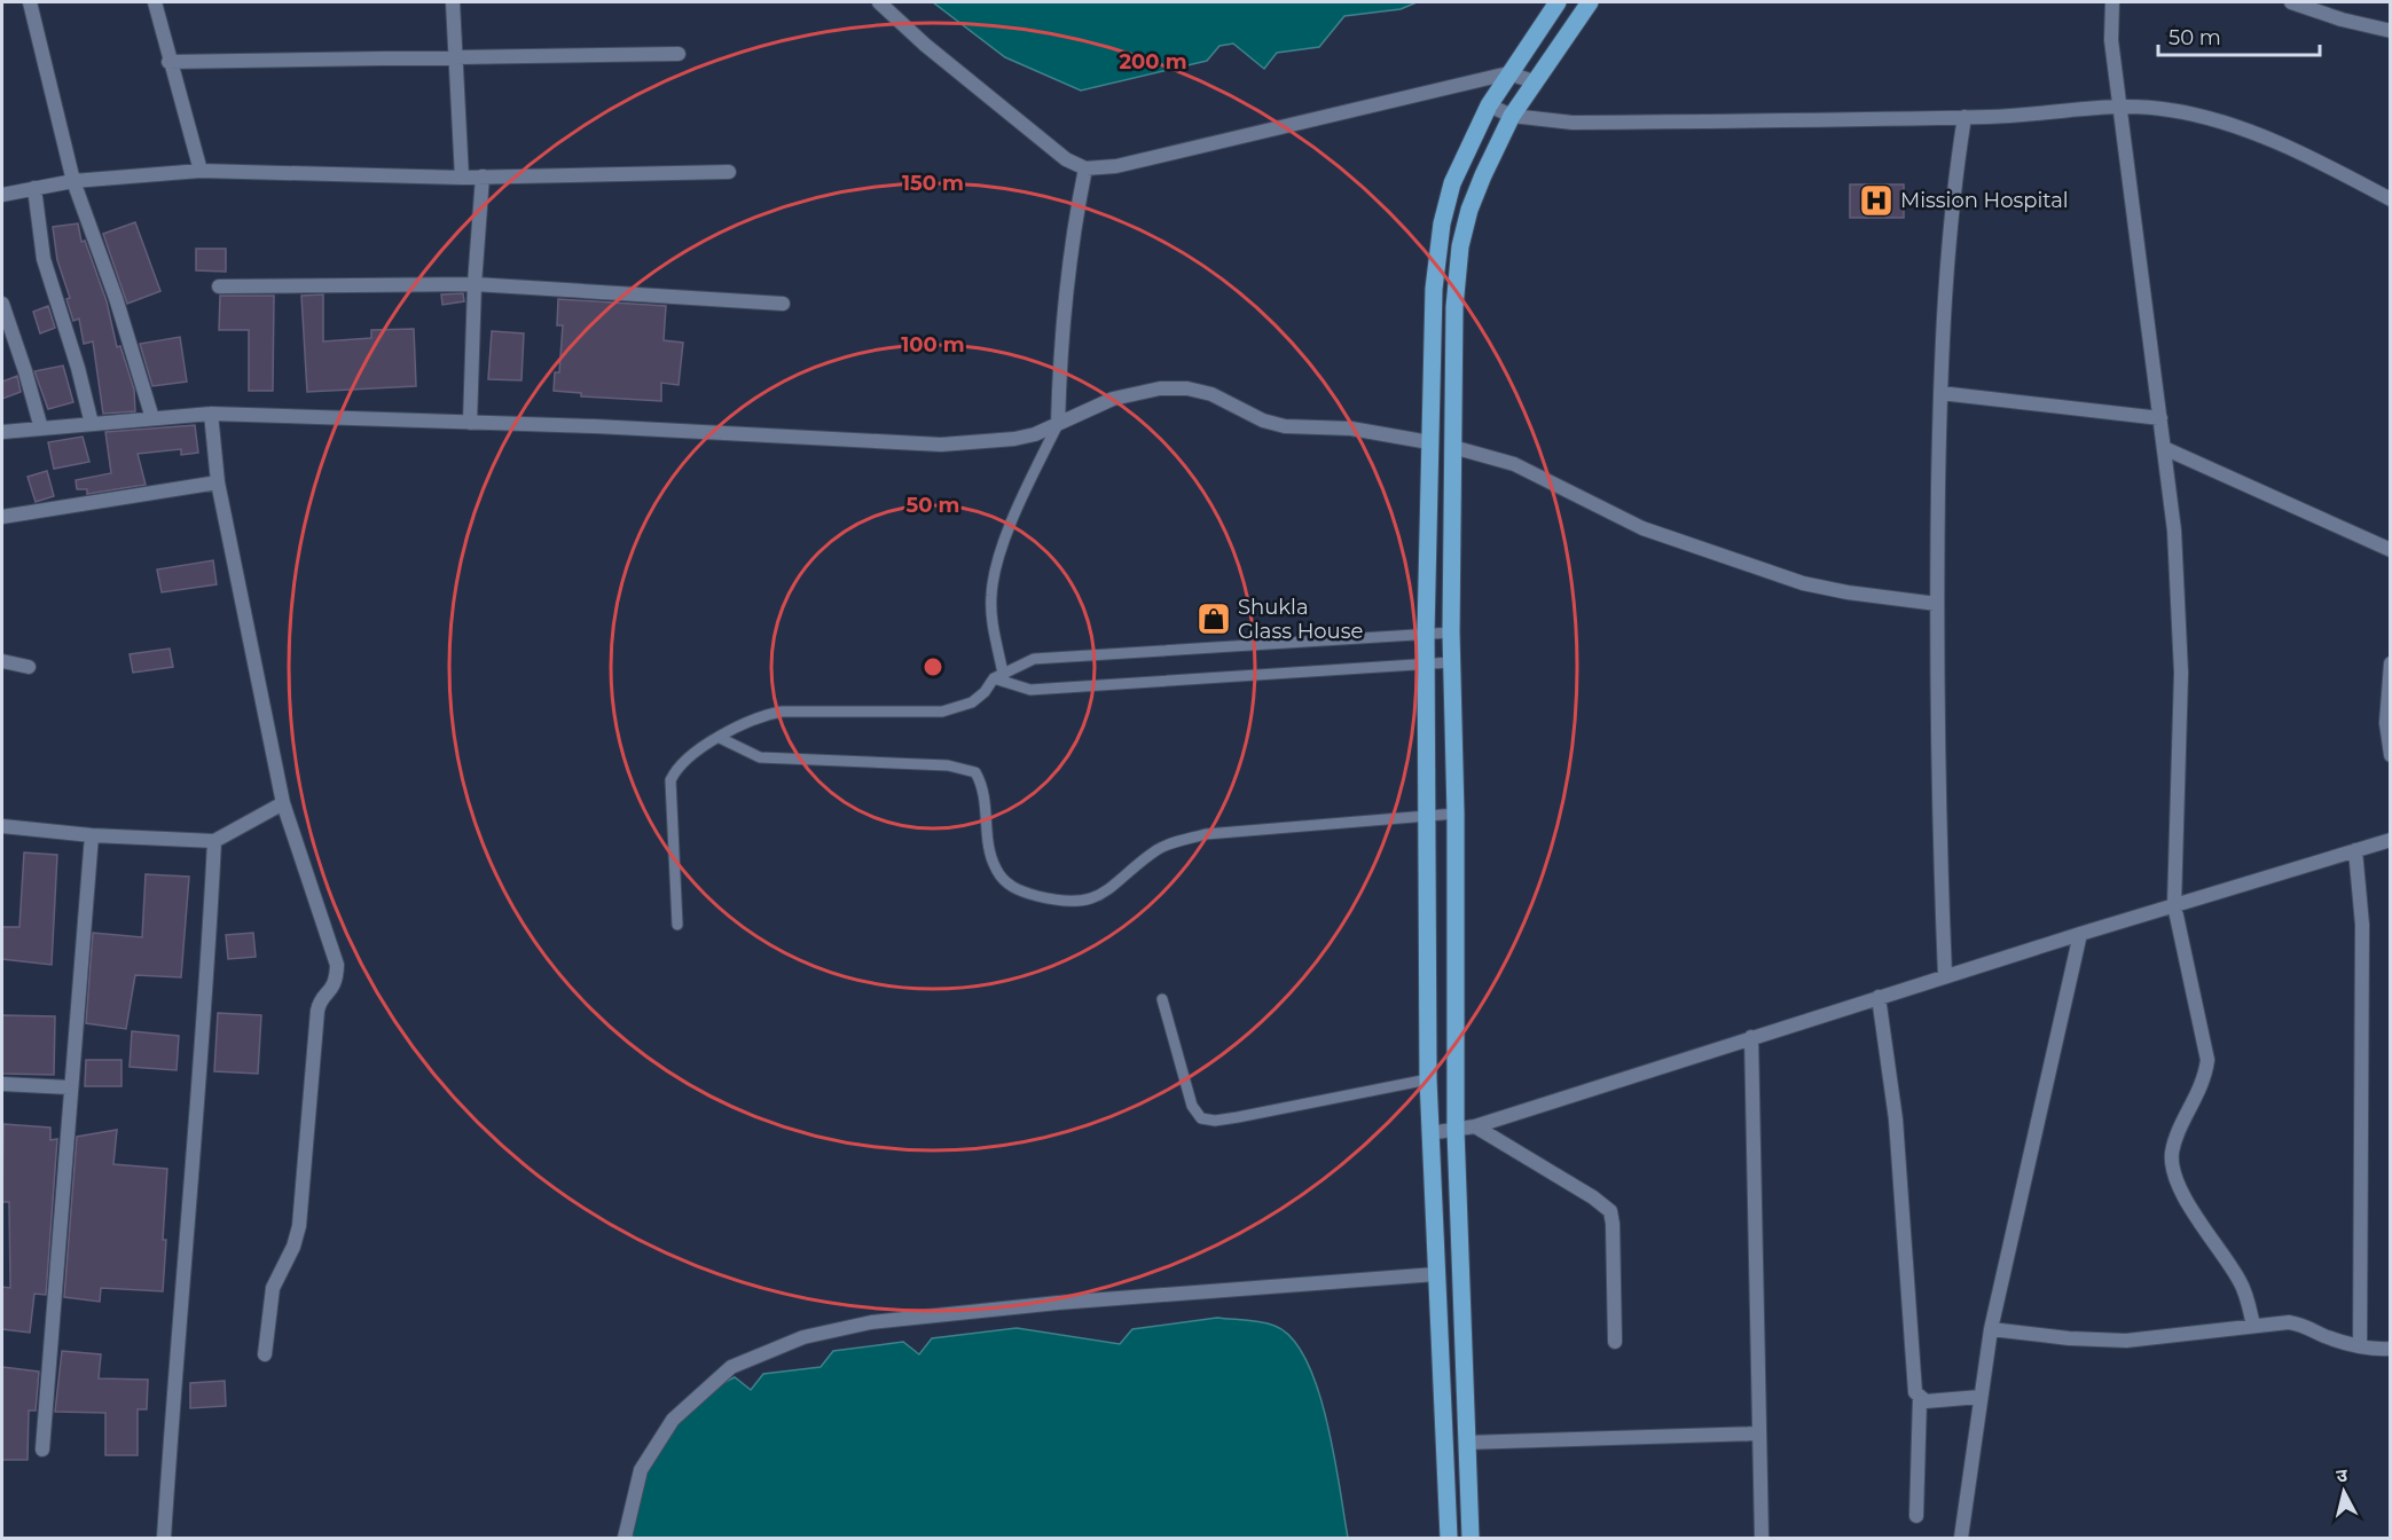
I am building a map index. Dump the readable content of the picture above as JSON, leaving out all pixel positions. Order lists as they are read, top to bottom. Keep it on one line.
{"places":{"hospital":["Mission Hospital"],"shop":["Shukla Glass House"]},"scale_bar":"50 m","north":"top","rings":["200 m","150 m","100 m","50 m"]}
